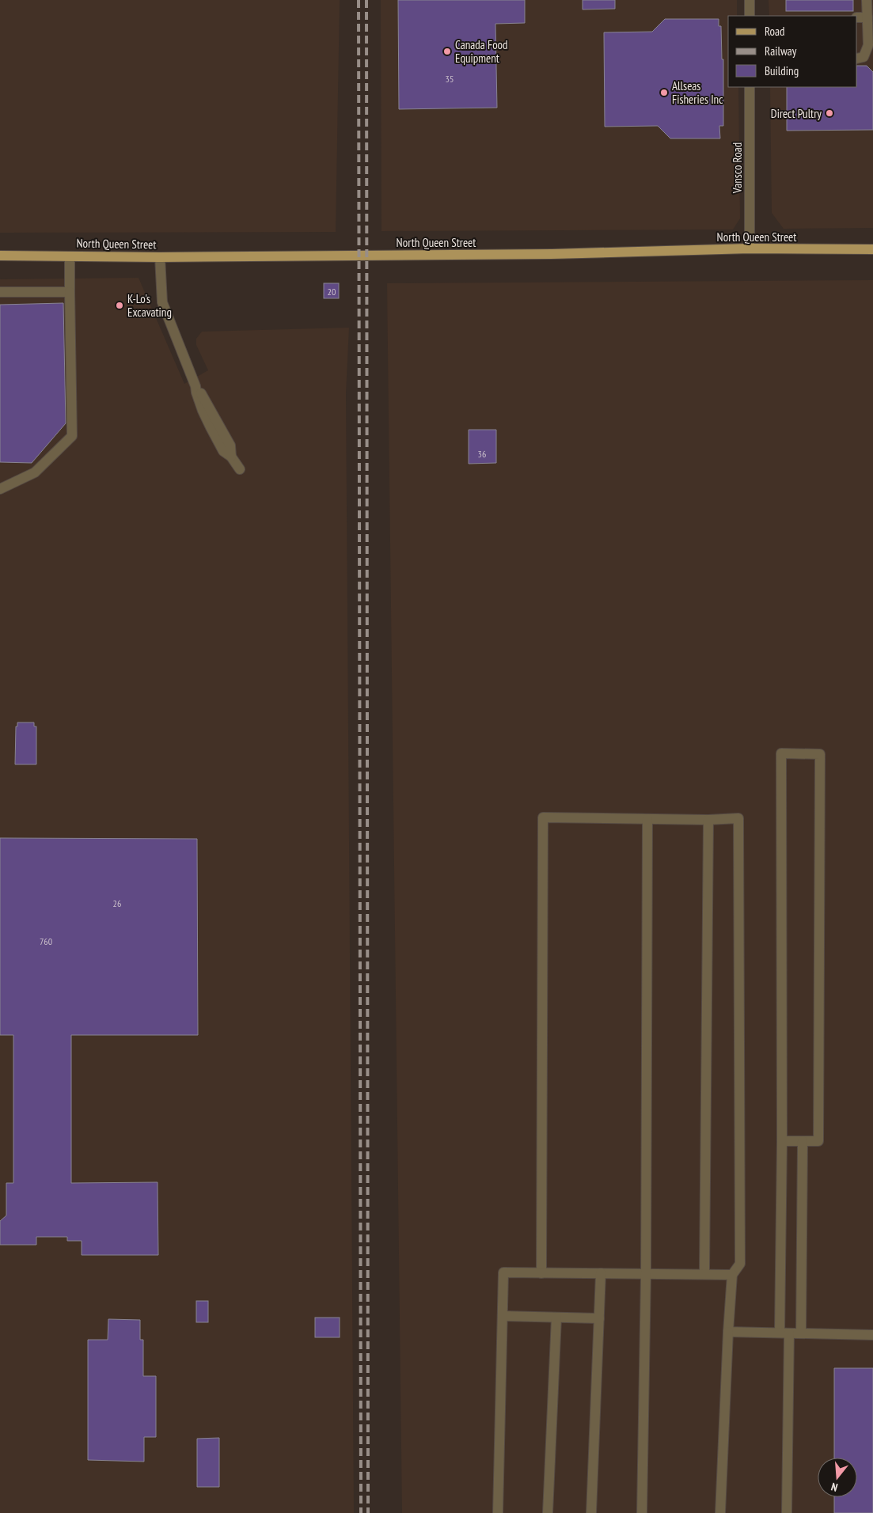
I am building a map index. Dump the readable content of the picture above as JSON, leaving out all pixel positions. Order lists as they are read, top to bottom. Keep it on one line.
{"streets":{"main road":["North Queen Street"],"street":["Vansco Road"]},"crossings":[["Vansco Road","North Queen Street"]],"places":["Canada Food Equipment","Allseas Fisheries Inc","Direct Pultry","K-Lo's Excavating"],"house_numbers":["35","20","36","26","760"],"legend":["Road","Railway","Building"],"north":"bottom"}
